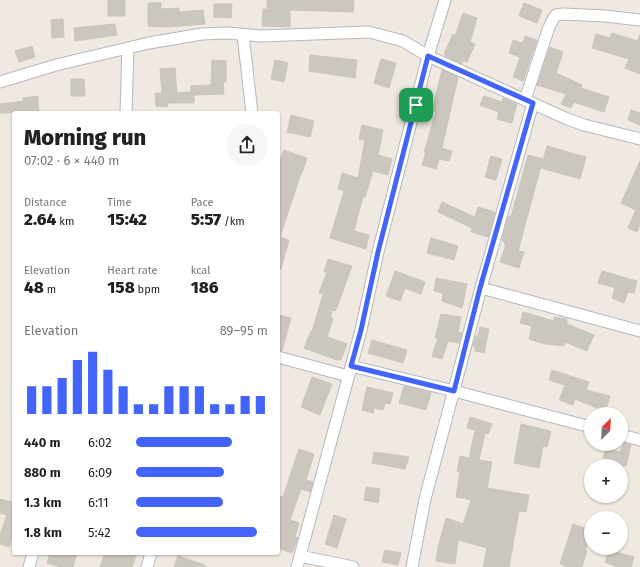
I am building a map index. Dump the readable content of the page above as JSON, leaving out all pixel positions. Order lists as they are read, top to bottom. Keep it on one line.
{"north":"top right","page":{"heading":["Morning run","07:02 · 6 × 440 m"],"stats":[["Distance","2.64 km"],["Time","15:42"],["Pace","5:57 /km"],["Elevation","48 m"],["Heart rate","158 bpm"],["kcal","186"]],"chart":["Elevation","89–95 m"],"map_buttons":["+","−"],"list":[{"name":"440 m","note":"6:02"},{"name":"880 m","note":"6:09"},{"name":"1.3 km","note":"6:11"},{"name":"1.8 km","note":"5:42"}]}}
